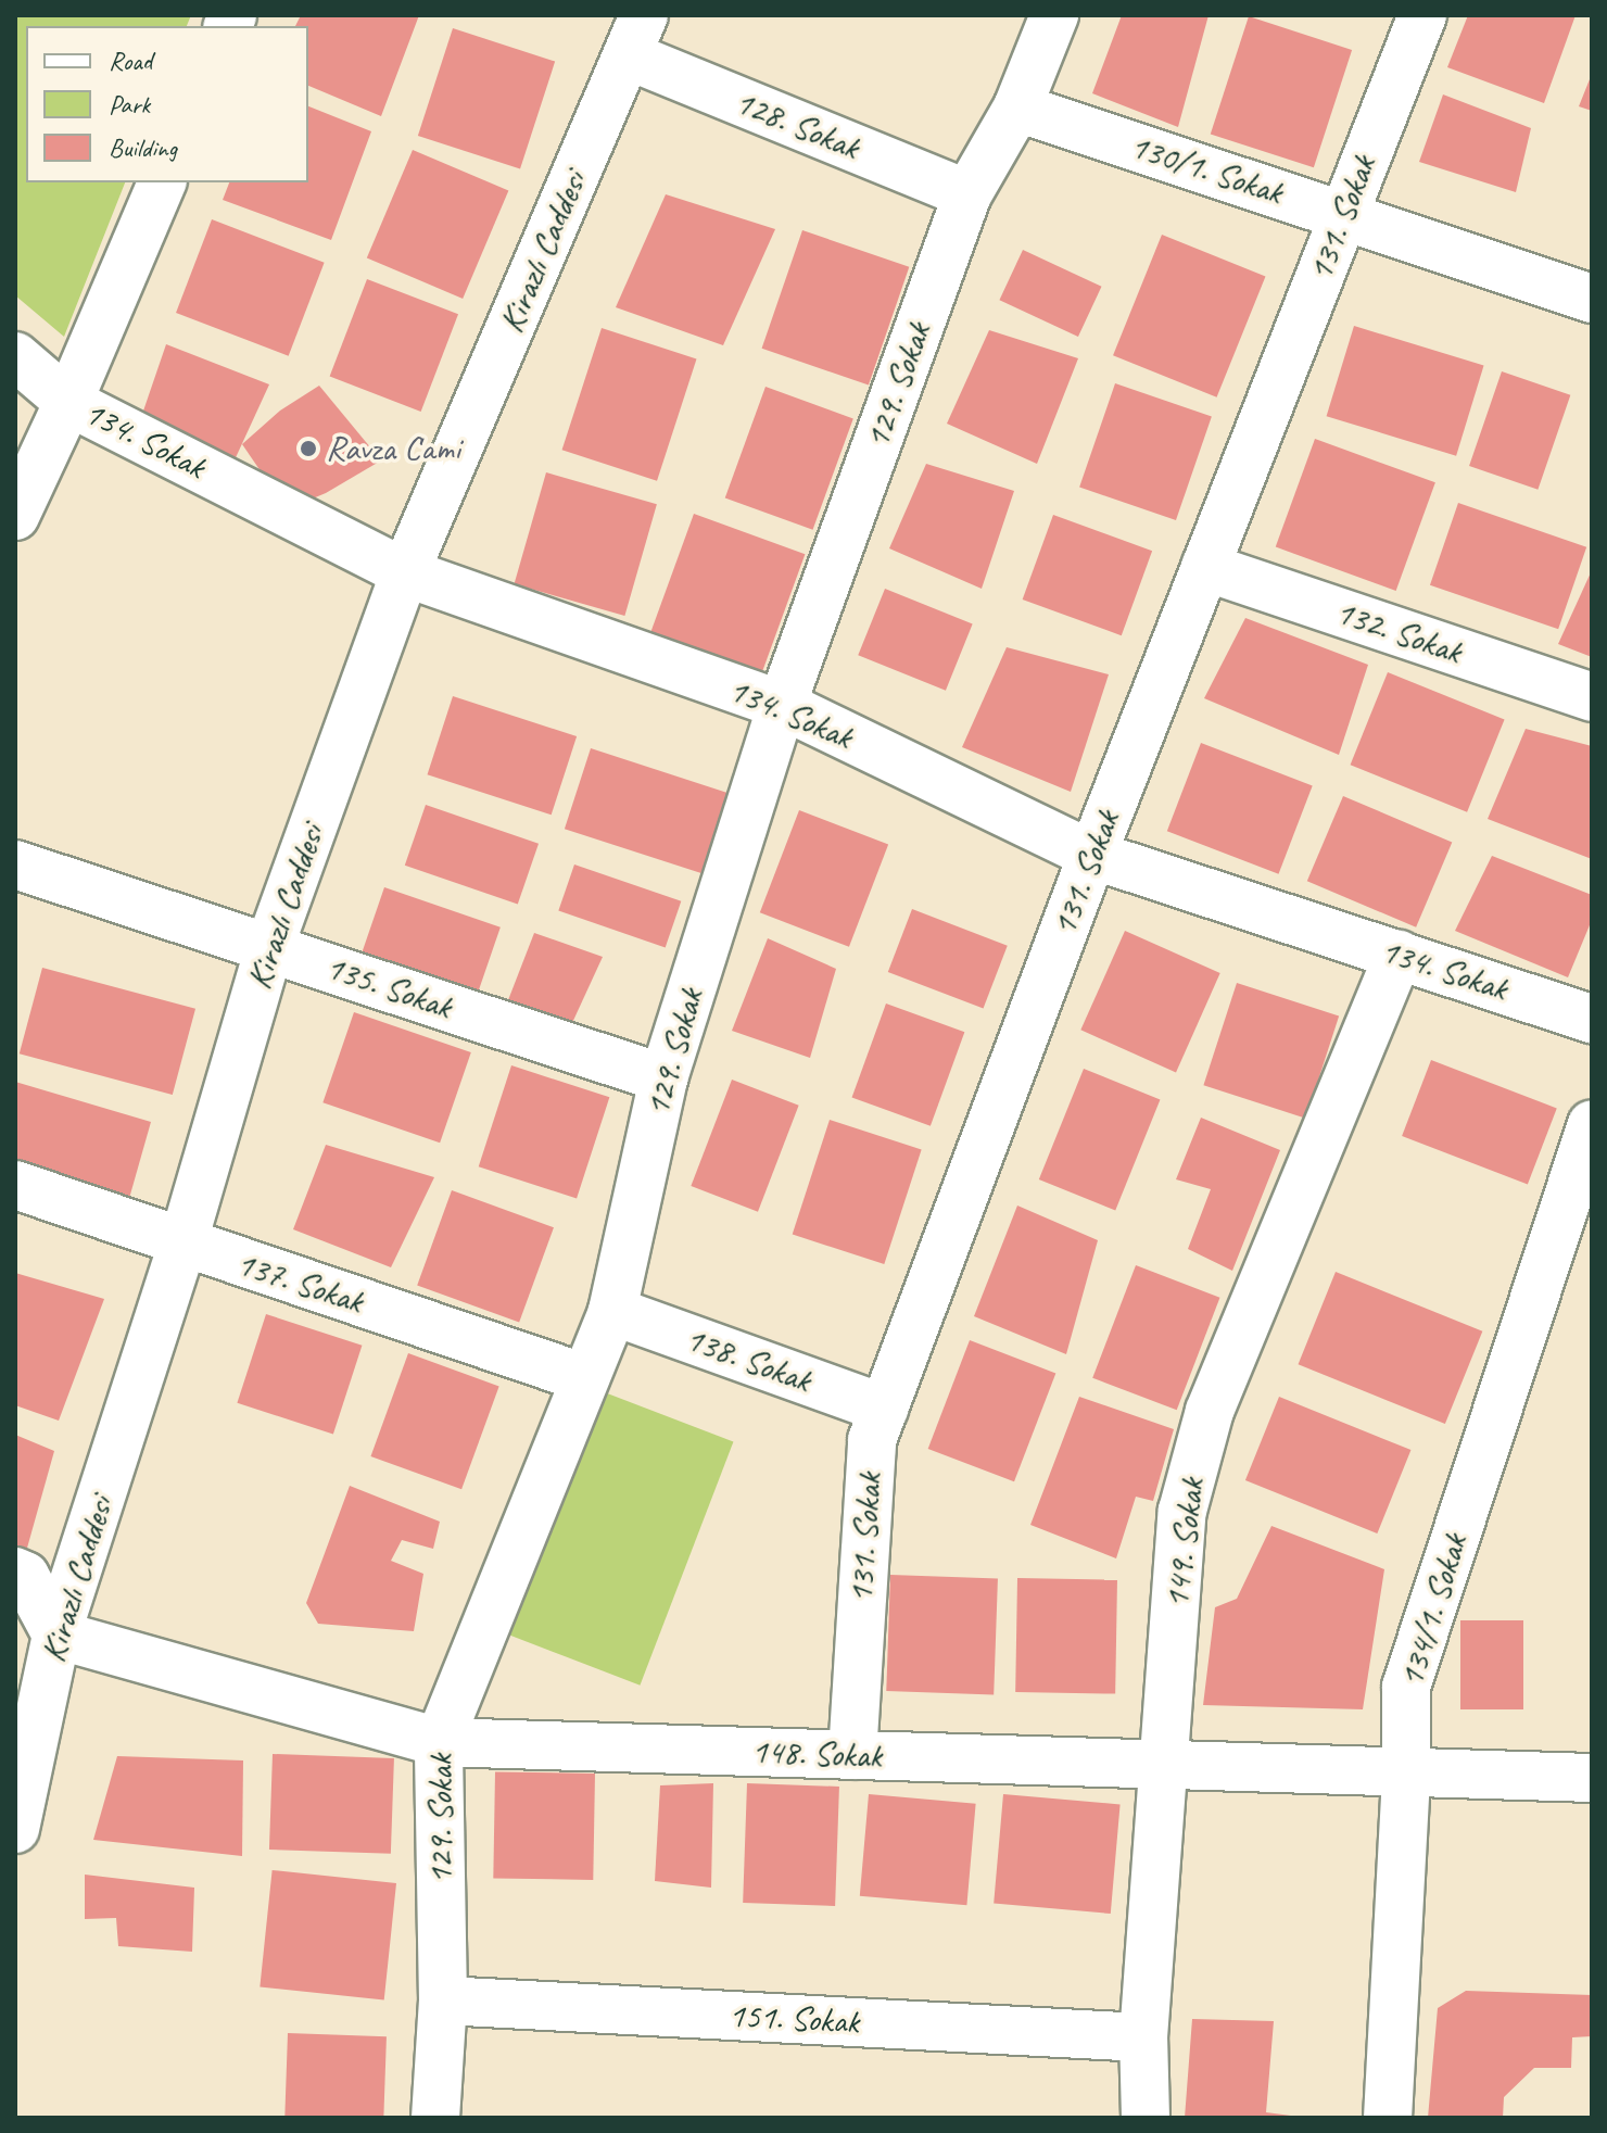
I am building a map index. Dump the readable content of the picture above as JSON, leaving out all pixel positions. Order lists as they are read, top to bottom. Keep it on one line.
{"streets":{"street":["128. Sokak","130/1. Sokak","131. Sokak","Kirazlı Caddesi","129. Sokak","134. Sokak","132. Sokak","135. Sokak","137. Sokak","138. Sokak","149. Sokak","134/1. Sokak","148. Sokak","151. Sokak"]},"crossings":[["128. Sokak","Kirazlı Caddesi"],["128. Sokak","129. Sokak"],["130/1. Sokak","131. Sokak"],["130/1. Sokak","129. Sokak"],["131. Sokak","134. Sokak"],["131. Sokak","132. Sokak"],["131. Sokak","138. Sokak"],["131. Sokak","148. Sokak"],["Kirazlı Caddesi","134. Sokak"],["Kirazlı Caddesi","135. Sokak"],["Kirazlı Caddesi","137. Sokak"],["Kirazlı Caddesi","148. Sokak"],["129. Sokak","134. Sokak"],["129. Sokak","135. Sokak"],["129. Sokak","137. Sokak"],["129. Sokak","138. Sokak"],["129. Sokak","148. Sokak"],["129. Sokak","151. Sokak"],["134. Sokak","149. Sokak"],["149. Sokak","148. Sokak"],["149. Sokak","151. Sokak"],["134/1. Sokak","148. Sokak"]],"places":["Ravza Cami"],"legend":["Road","Park","Building"]}
